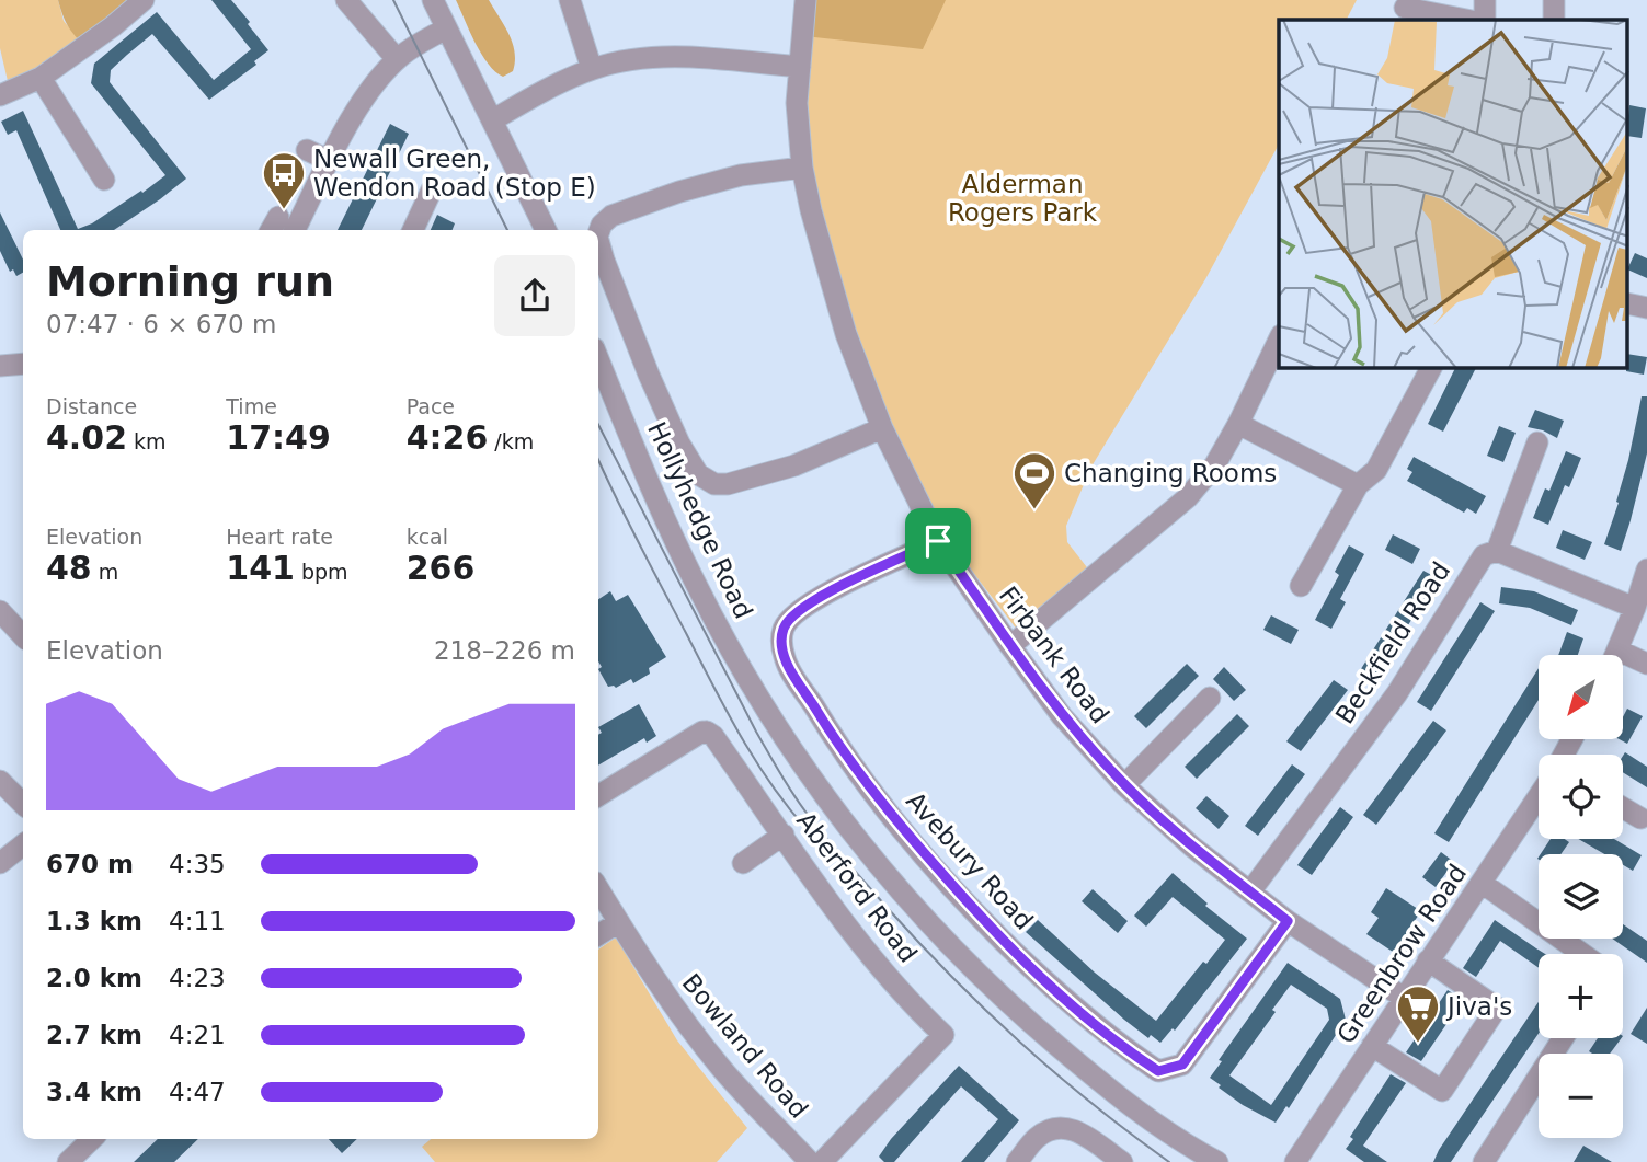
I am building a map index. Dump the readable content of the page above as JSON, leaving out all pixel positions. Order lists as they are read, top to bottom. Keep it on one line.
{"streets":{"street":["Hollyhedge Road","Beckfield Road","Firbank Road","Avebury Road","Aberford Road","Greenbrow Road","Bowland Road"]},"crossings":[["Beckfield Road","Firbank Road"],["Firbank Road","Avebury Road"],["Firbank Road","Greenbrow Road"]],"parks":["Alderman Rogers Park"],"places":{"bus stop":["Newall Green, Wendon Road (Stop E)"],"sports":["Changing Rooms"],"supermarket":["Jiva's"]},"north":"bottom left","page":{"heading":["Morning run","07:47 · 6 × 670 m"],"stats":[["Distance","4.02 km"],["Time","17:49"],["Pace","4:26 /km"],["Elevation","48 m"],["Heart rate","141 bpm"],["kcal","266"]],"chart":["Elevation","218–226 m"],"map_buttons":["+","−"],"list":[{"name":"670 m","note":"4:35"},{"name":"1.3 km","note":"4:11"},{"name":"2.0 km","note":"4:23"},{"name":"2.7 km","note":"4:21"},{"name":"3.4 km","note":"4:47"}]}}
